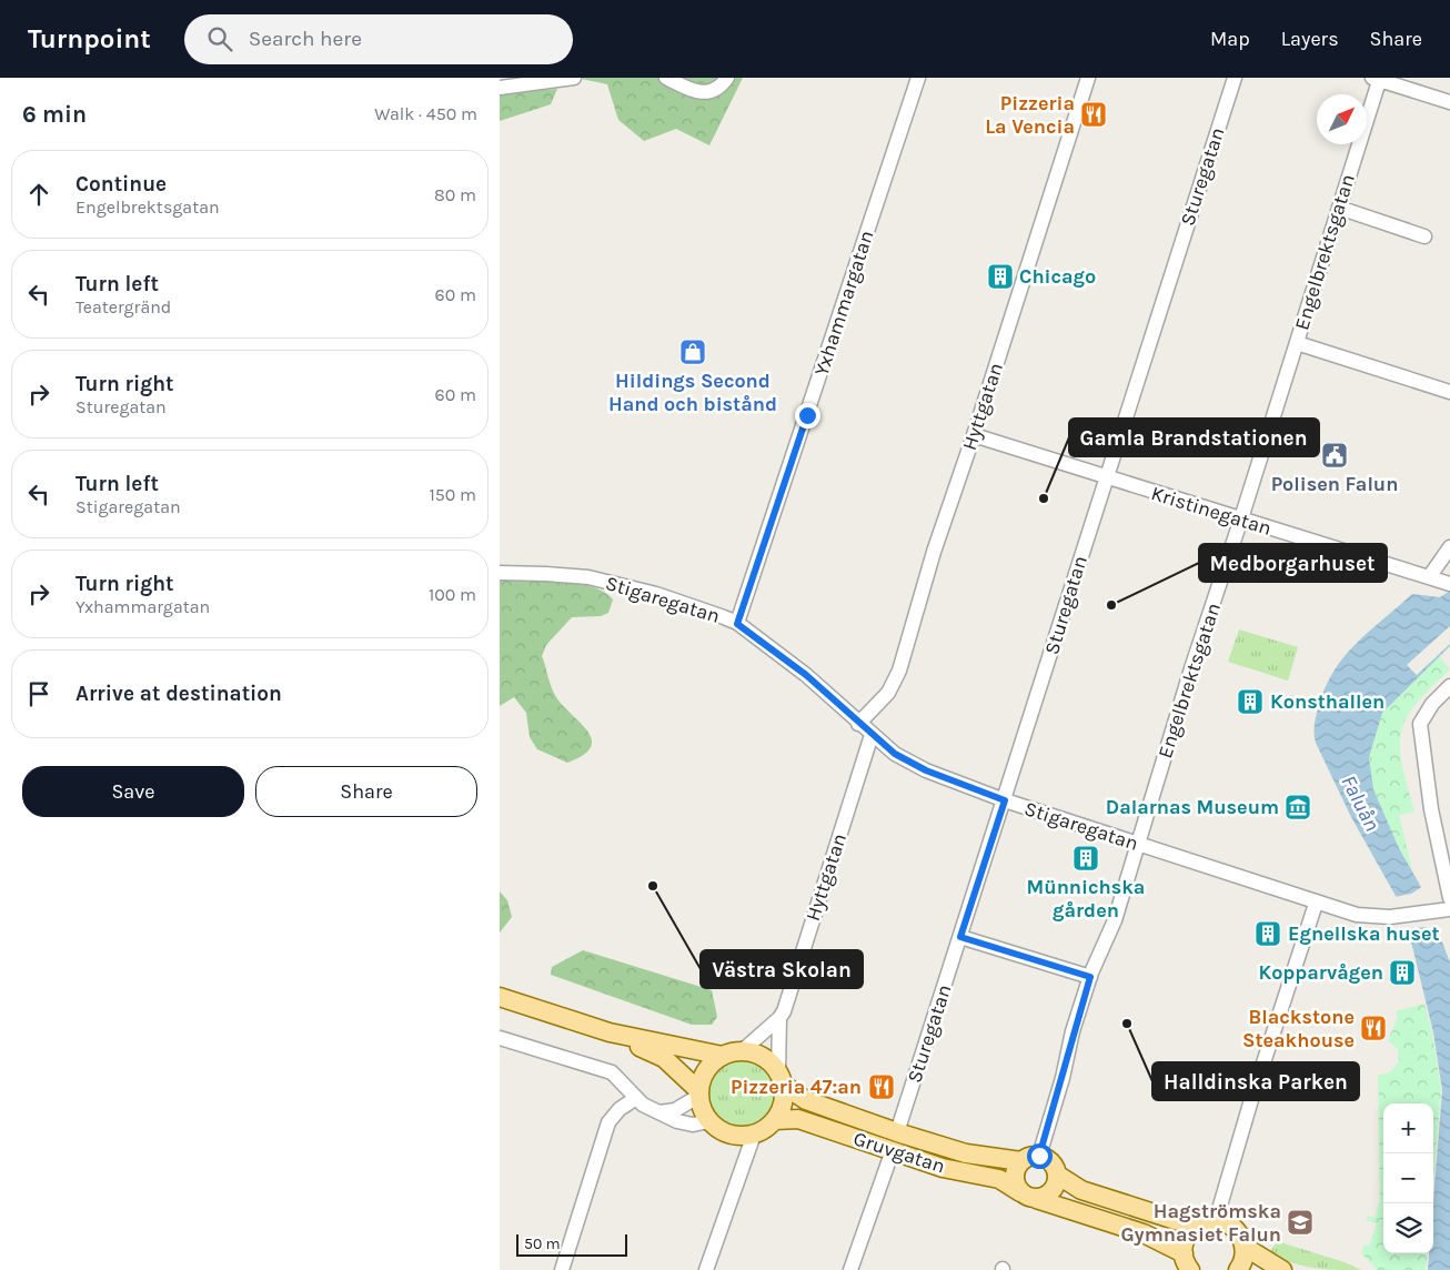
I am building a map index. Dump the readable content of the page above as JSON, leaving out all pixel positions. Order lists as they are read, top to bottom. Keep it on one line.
{"streets":{"main road":["Gruvgatan"],"street":["Sturegatan","Engelbrektsgatan","Yxhammargatan","Hyttgatan","Kristinegatan","Stigaregatan"]},"crossings":[["Sturegatan","Kristinegatan"],["Sturegatan","Stigaregatan"],["Sturegatan","Gruvgatan"],["Engelbrektsgatan","Kristinegatan"],["Engelbrektsgatan","Stigaregatan"],["Engelbrektsgatan","Gruvgatan"],["Yxhammargatan","Stigaregatan"],["Hyttgatan","Kristinegatan"],["Hyttgatan","Stigaregatan"],["Hyttgatan","Gruvgatan"]],"water":["Faluån"],"places":{"restaurant":["Pizzeria La Vencia","Blackstone Steakhouse","Pizzeria 47:an"],"building":["Chicago","Konsthallen","Münnichska gården","Egnellska huset","Kopparvågen"],"shop":["Hildings Second Hand och bistånd"],"public building":["Polisen Falun"],"other":["Gamla Brandstationen","Medborgarhuset","Västra Skolan","Halldinska Parken"],"museum":["Dalarnas Museum"],"school or university":["Hagströmska Gymnasiet Falun"]},"scale_bar":"50 m","north":"top right","page":{"header":"Turnpoint","search":"Search here","nav":["Map","Layers","Share"],"heading":["6 min","Walk · 450 m"],"list":[["Continue","Engelbrektsgatan","80 m"],["Turn left","Teatergränd","60 m"],["Turn right","Sturegatan","60 m"],["Turn left","Stigaregatan","150 m"],["Turn right","Yxhammargatan","100 m"],"Arrive at destination"],"buttons":["Save","Share"],"map_buttons":["+","−"],"scale":"50 m"}}
